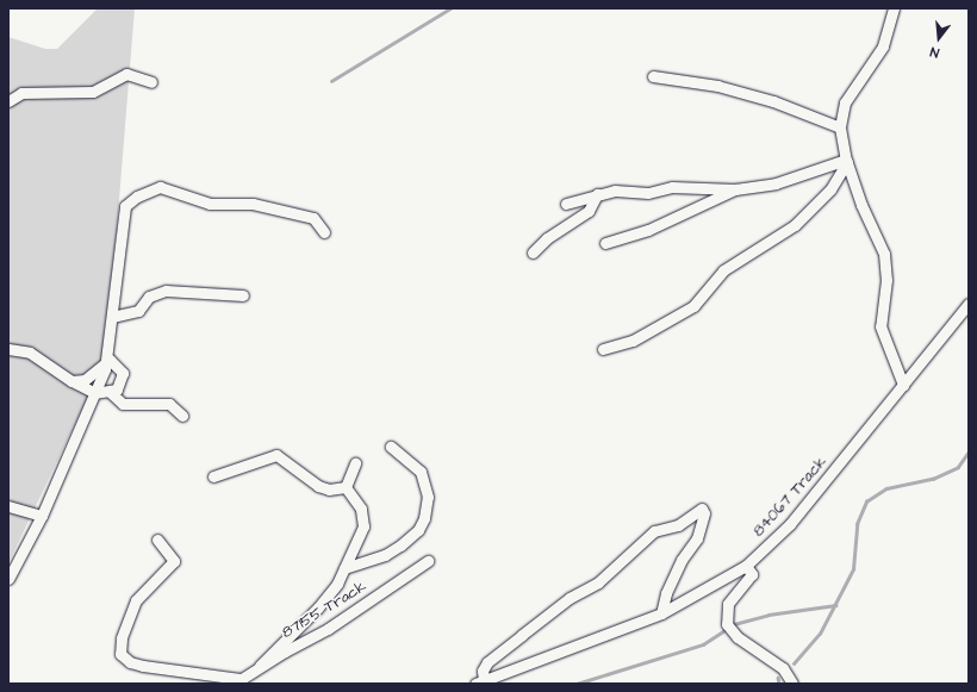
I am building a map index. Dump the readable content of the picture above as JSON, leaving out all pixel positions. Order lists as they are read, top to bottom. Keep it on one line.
{"streets":{"street":["84067 Track","87155 Track"]},"north":"bottom"}
